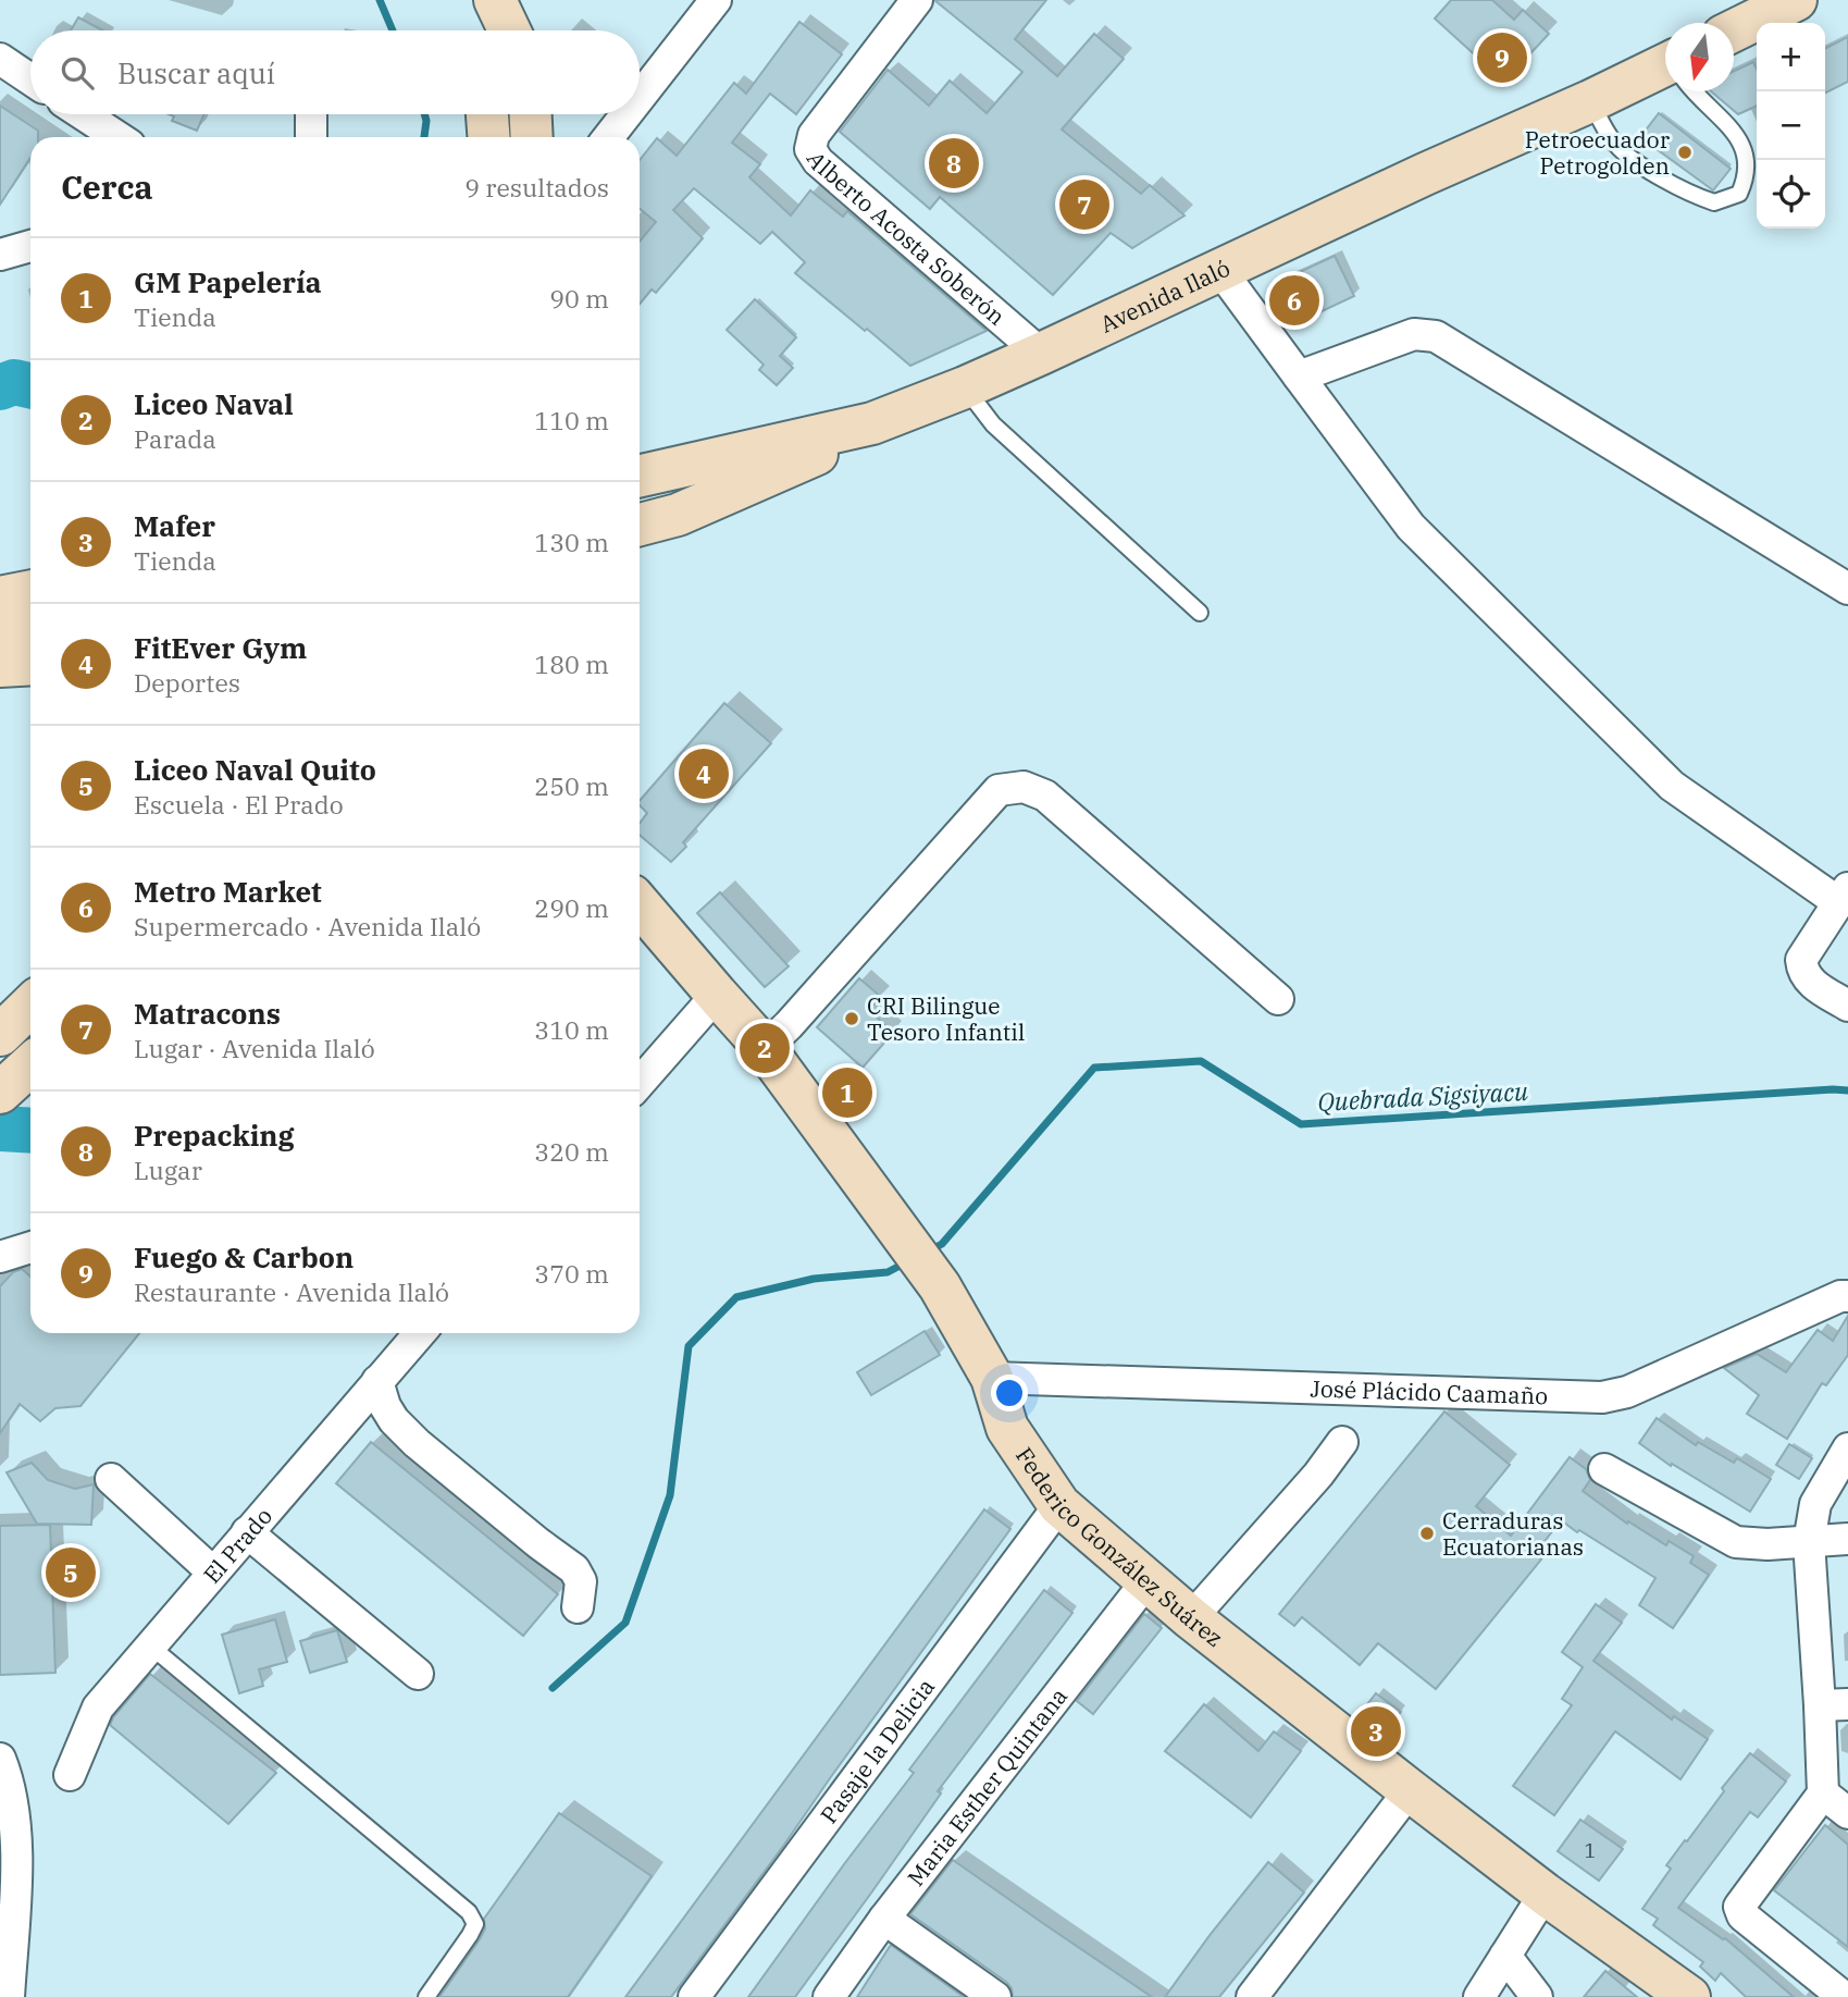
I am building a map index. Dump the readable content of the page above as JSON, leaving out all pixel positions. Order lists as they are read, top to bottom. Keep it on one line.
{"streets":{"street":["Alberto Acosta Soberón","Avenida Ilaló","José Plácido Caamaño","El Prado","Federico González Suárez","Pasaje la Delicia","Maria Esther Quintana"]},"crossings":[["Alberto Acosta Soberón","Avenida Ilaló"],["José Plácido Caamaño","Federico González Suárez"],["Federico González Suárez","Pasaje la Delicia"],["Federico González Suárez","Maria Esther Quintana"]],"water":["Quebrada Sigsiyacu"],"places":["Petroecuador Petrogolden","CRI Bilingue Tesoro Infantil","Cerraduras Ecuatorianas"],"house_numbers":["1"],"north":"bottom","page":{"map_buttons":["+","−"],"pins":["9","8","7","6","4","2","1","5","3"],"search":"Buscar aquí","heading":["Cerca","9 resultados"],"list":[{"mark":"1","name":"GM Papelería","note":"Tienda","value":"90 m"},{"mark":"2","name":"Liceo Naval","note":"Parada","value":"110 m"},{"mark":"3","name":"Mafer","note":"Tienda","value":"130 m"},{"mark":"4","name":"FitEver Gym","note":"Deportes","value":"180 m"},{"mark":"5","name":"Liceo Naval Quito","note":"Escuela · El Prado","value":"250 m"},{"mark":"6","name":"Metro Market","note":"Supermercado · Avenida Ilaló","value":"290 m"},{"mark":"7","name":"Matracons","note":"Lugar · Avenida Ilaló","value":"310 m"},{"mark":"8","name":"Prepacking","note":"Lugar","value":"320 m"},{"mark":"9","name":"Fuego & Carbon","note":"Restaurante · Avenida Ilaló","value":"370 m"}]}}
